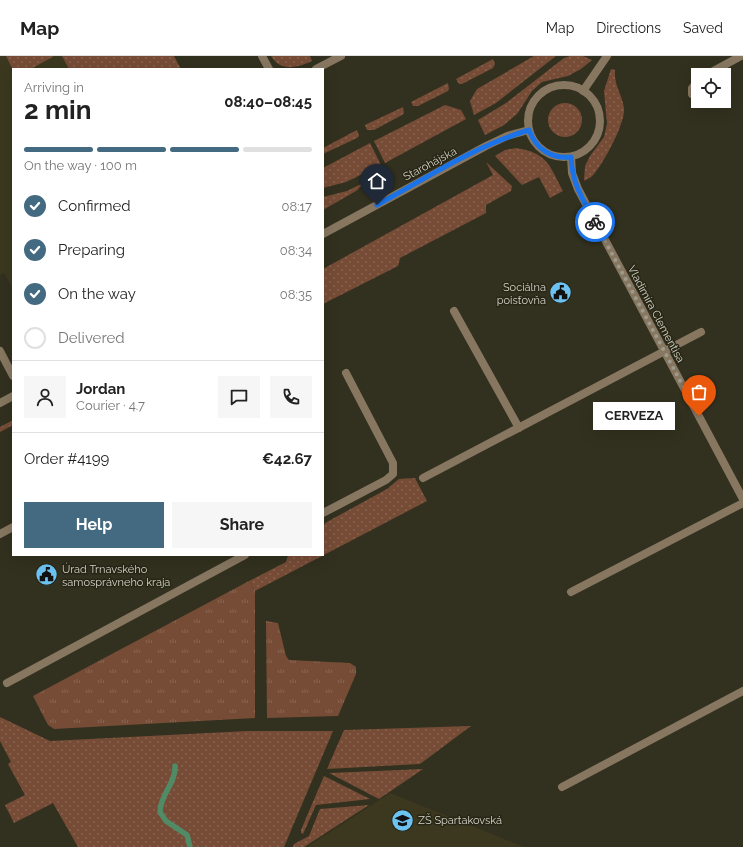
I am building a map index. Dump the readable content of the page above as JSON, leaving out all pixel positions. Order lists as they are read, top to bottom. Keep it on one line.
{"streets":{"street":["Starohájska","Vladimíra Clementisa"]},"crossings":[["Starohájska","Vladimíra Clementisa"]],"places":{"public building":["Sociálna poisťovňa","Úrad Trnavského samosprávneho kraja"],"other":["CERVEZA"],"school or university":["ZŠ Spartakovská"]},"page":{"header":"Map","nav":["Map","Directions","Saved"],"heading":["2 min","Arriving in","08:40–08:45"],"panel":["Jordan","Courier · 4.7","Order #4199","€42.67"],"bar":"On the way · 100 m","list":[["Confirmed","08:17"],["Preparing","08:34"],["On the way","08:35"],"Delivered"],"bubble":"CERVEZA","buttons":["Help","Share"]}}
